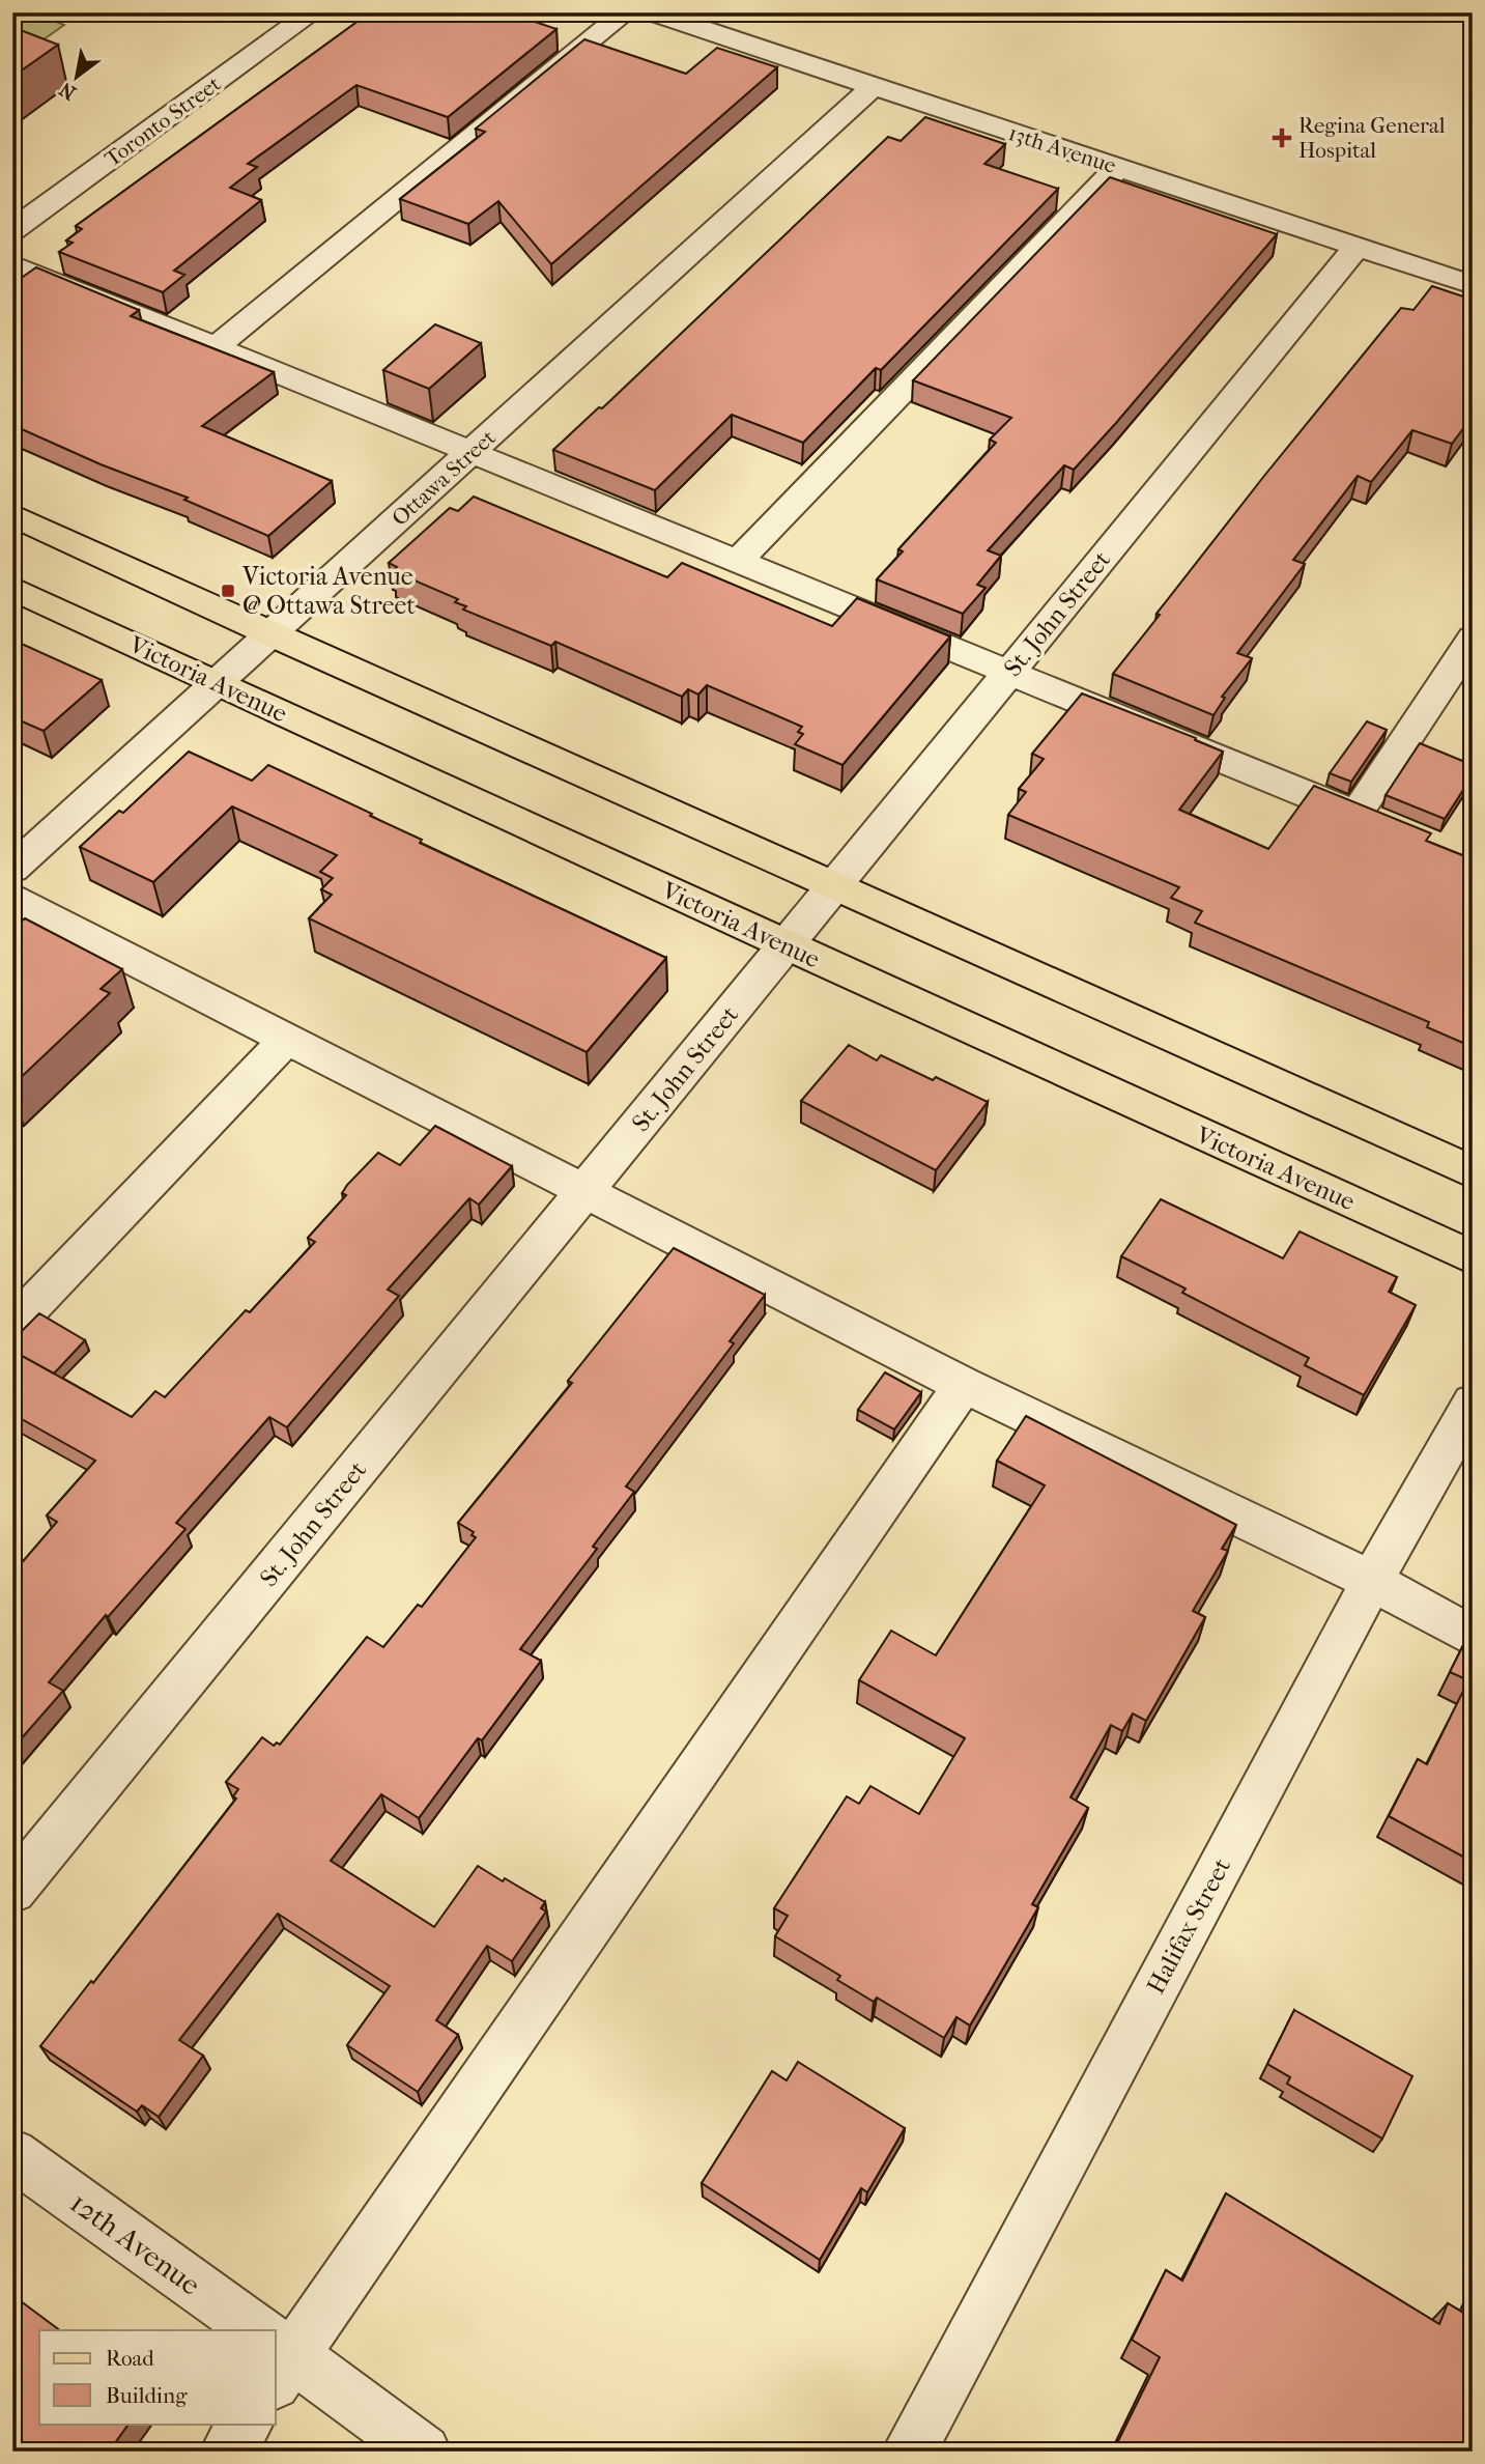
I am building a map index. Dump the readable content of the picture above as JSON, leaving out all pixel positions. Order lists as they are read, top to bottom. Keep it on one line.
{"streets":{"main road":["Victoria Avenue"],"street":["Toronto Street","13th Avenue","Ottawa Street","St. John Street","Halifax Street","12th Avenue"]},"crossings":[["13th Avenue","Ottawa Street"],["13th Avenue","St. John Street"],["Ottawa Street","Victoria Avenue"],["St. John Street","Victoria Avenue"]],"places":{"health":["Regina General Hospital"],"transit":["Victoria Avenue @ Ottawa Street"]},"legend":["Road","Building"],"north":"bottom left"}
